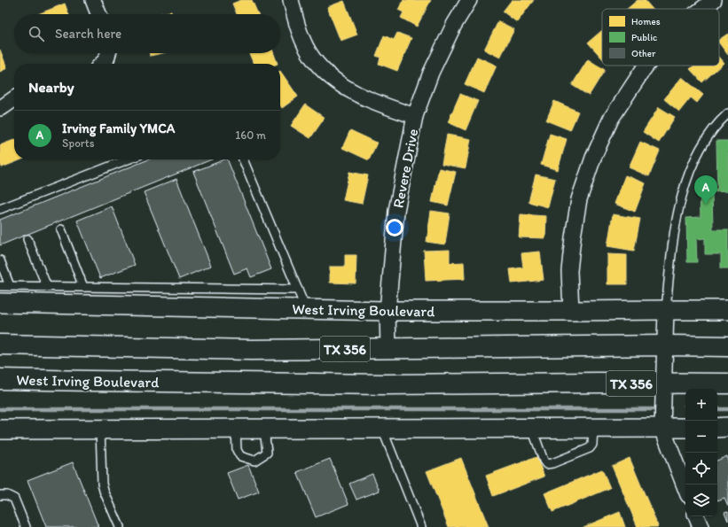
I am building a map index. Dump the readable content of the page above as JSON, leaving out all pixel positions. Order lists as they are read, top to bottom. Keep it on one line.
{"streets":{"main road":["West Irving Boulevard","TX 356"],"street":["Revere Drive"]},"crossings":[["Revere Drive","West Irving Boulevard"],["Revere Drive","TX 356"]],"legend":["Homes","Public","Other"],"page":{"search":"Search here","heading":"Nearby","list":[{"mark":"A","name":"Irving Family YMCA","note":"Sports","value":"160 m"}],"pins":"A","map_buttons":["+","−"]}}
